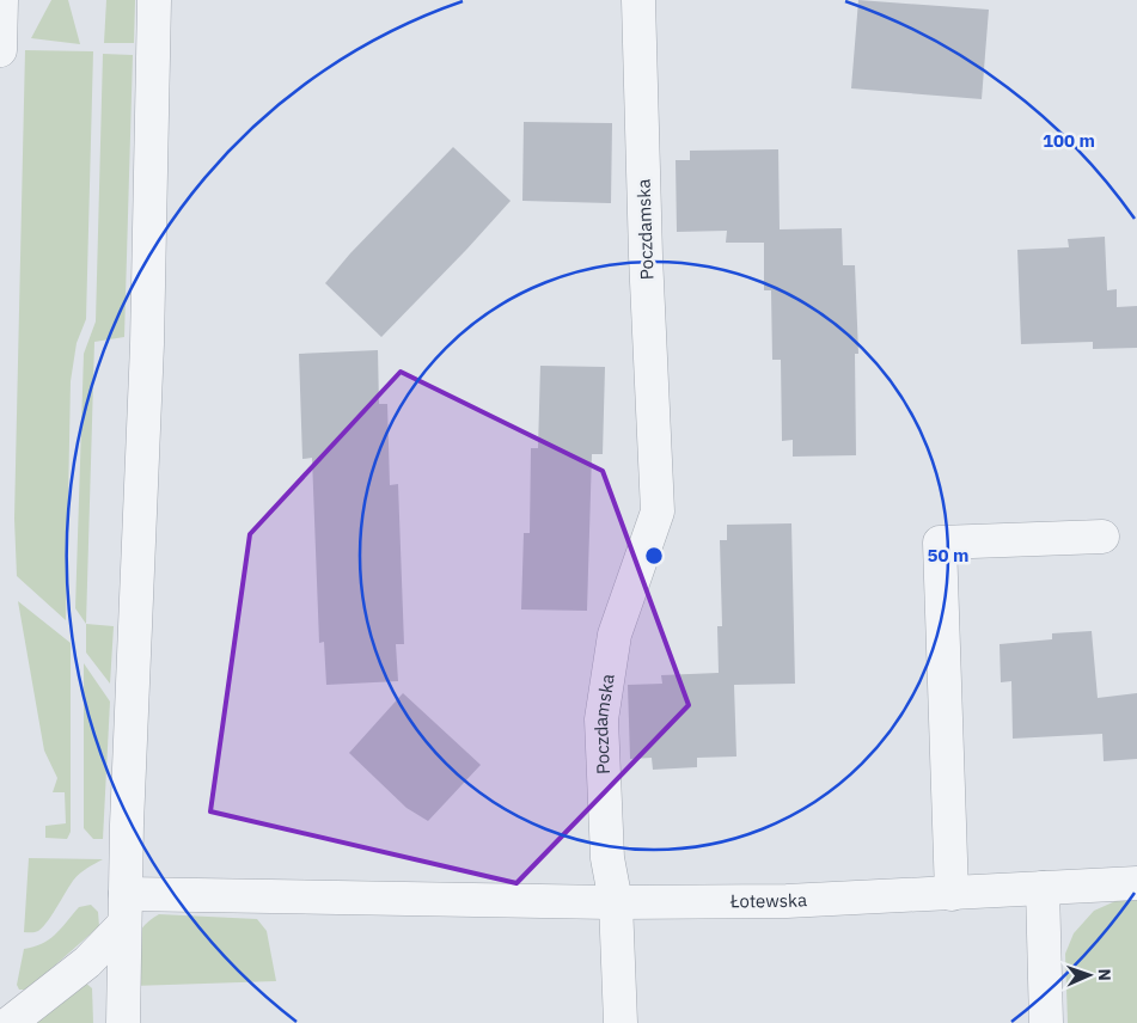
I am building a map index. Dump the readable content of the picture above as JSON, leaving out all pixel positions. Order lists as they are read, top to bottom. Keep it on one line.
{"streets":{"street":["Poczdamska","Łotewska"]},"crossings":[["Poczdamska","Łotewska"]],"north":"right","rings":["100 m","50 m"]}
